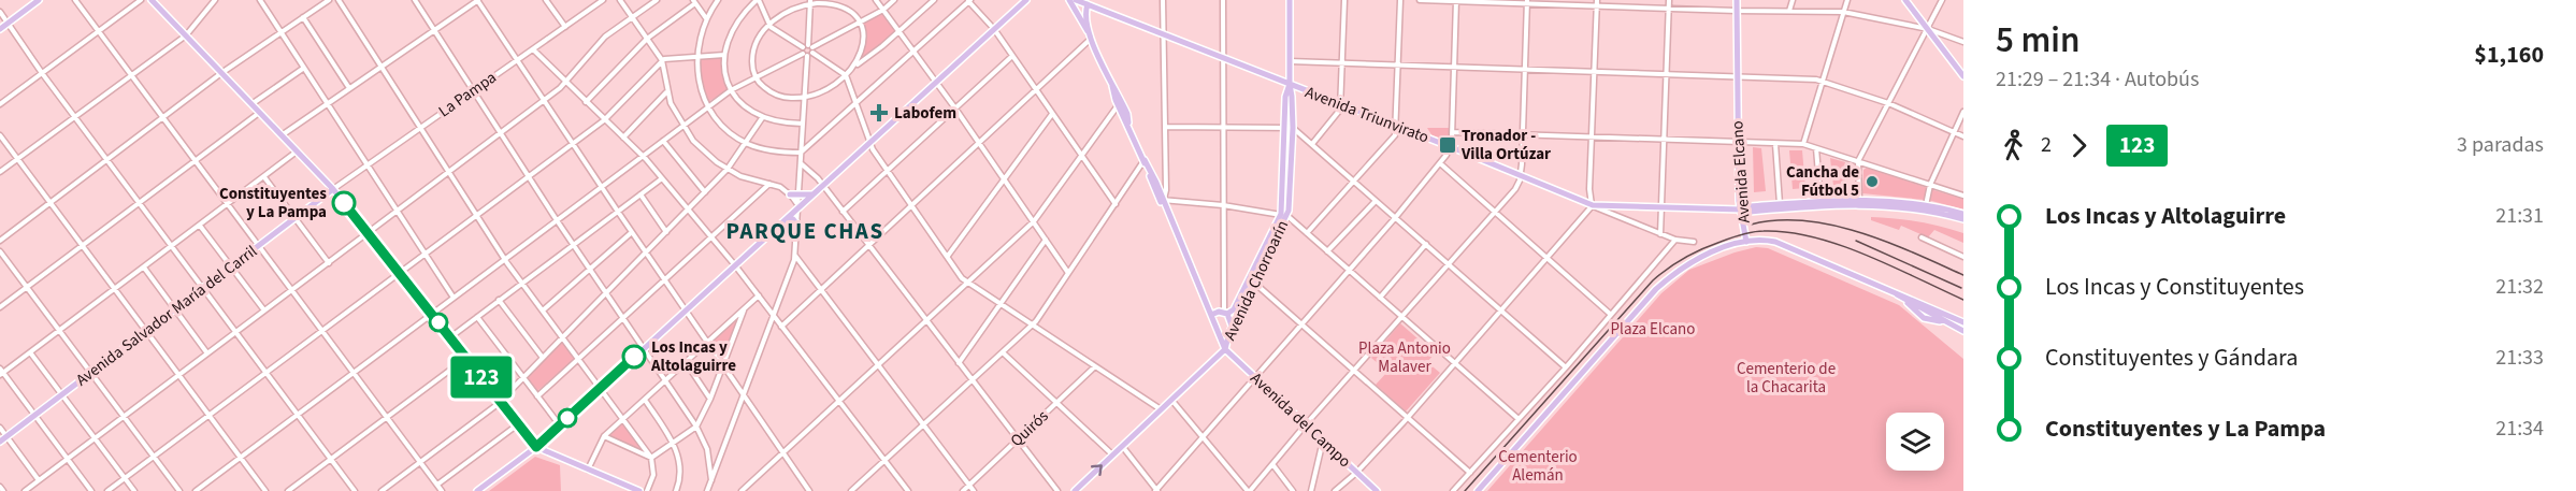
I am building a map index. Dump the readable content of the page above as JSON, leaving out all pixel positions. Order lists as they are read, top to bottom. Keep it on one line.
{"streets":{"main road":["Avenida Triunvirato","Avenida Elcano","Avenida Chorroarín","Avenida Salvador María del Carril","Avenida del Campo"],"street":["La Pampa","Quirós"]},"crossings":[["La Pampa","Avenida Salvador María del Carril"],["Avenida Triunvirato","Avenida Elcano"],["Avenida Triunvirato","Avenida Chorroarín"],["Avenida Chorroarín","Avenida del Campo"]],"districts":["PARQUE CHAS"],"parks":["Plaza Elcano","Plaza Antonio Malaver","Cementerio de la Chacarita","Cementerio Alemán"],"places":{"health":["Labofem"],"transit":["Tronador - Villa Ortúzar"],"other":["Cancha de Fútbol 5","Constituyentes y La Pampa","Los Incas y Altolaguirre"]},"lines":["bus line 123"],"page":{"on_map":"123","heading":["5 min","21:29 – 21:34 · Autobús","$1,160"],"legs":["2","123","3 paradas"],"list":[{"name":"Los Incas y Altolaguirre","value":"21:31"},{"name":"Los Incas y Constituyentes","value":"21:32"},{"name":"Constituyentes y Gándara","value":"21:33"},{"name":"Constituyentes y La Pampa","value":"21:34"}]}}
